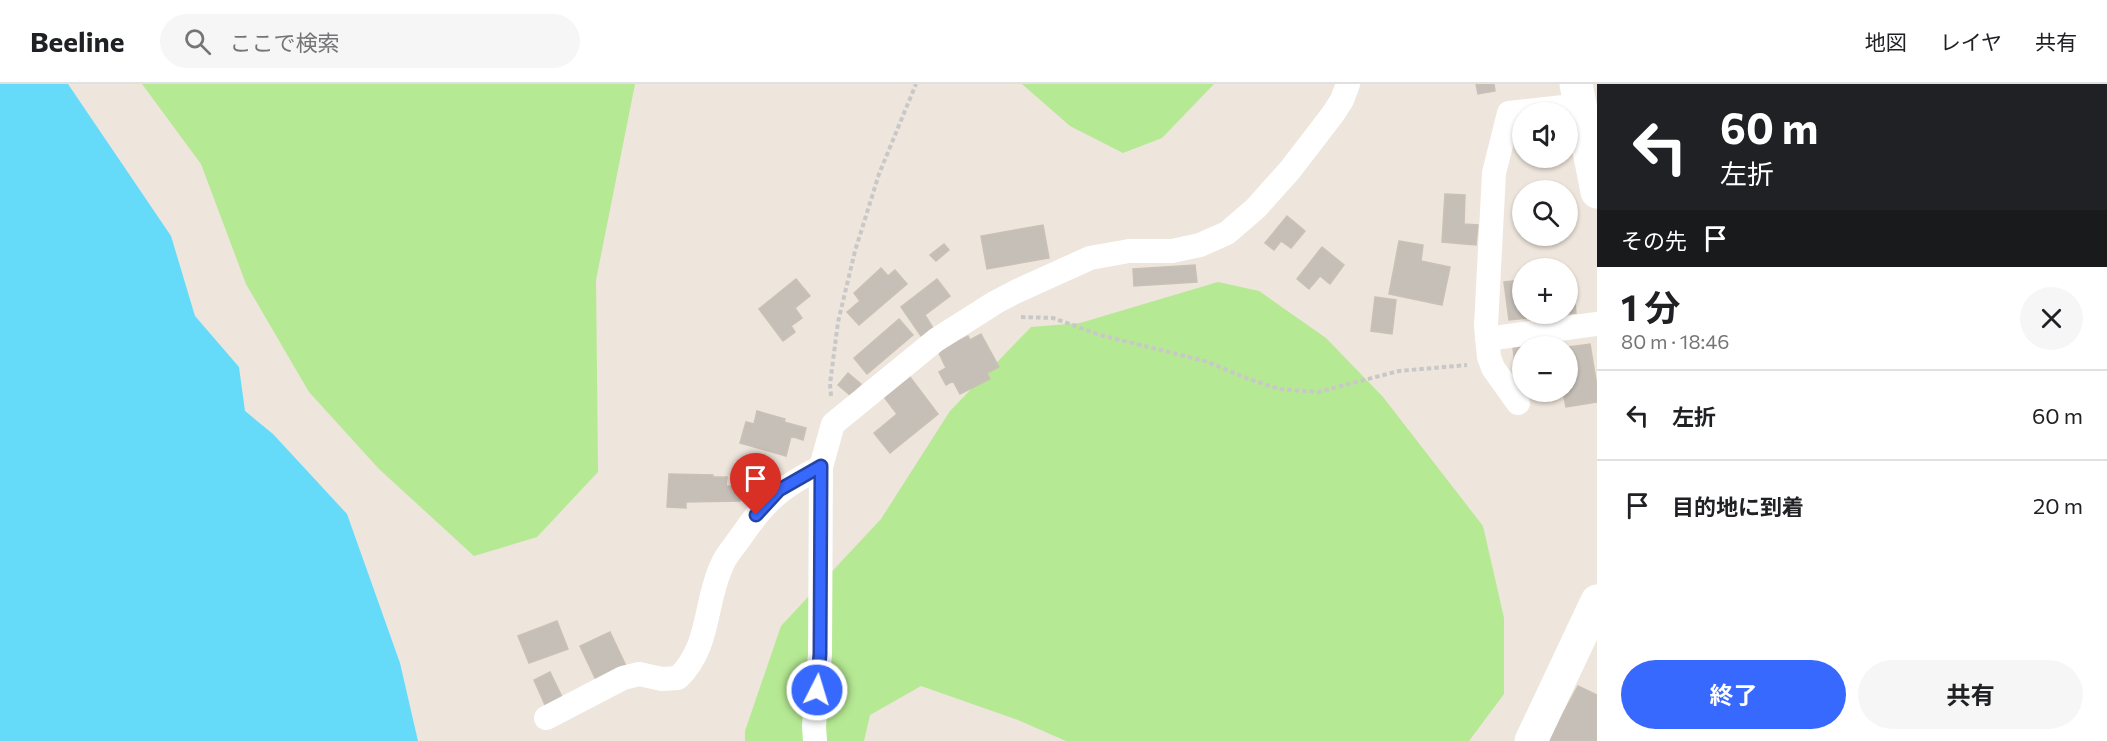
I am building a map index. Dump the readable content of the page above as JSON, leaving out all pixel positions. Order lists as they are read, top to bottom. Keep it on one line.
{"page":{"header":"Beeline","search":"ここで検索","nav":["地図","レイヤ","共有"],"turn":["60 m","左折"],"map_buttons":["+","−"],"then":"その先","heading":["1 分","80 m · 18:46"],"list":[{"name":"左折","value":"60 m"},{"name":"目的地に到着","value":"20 m"}],"buttons":["終了","共有"]}}
